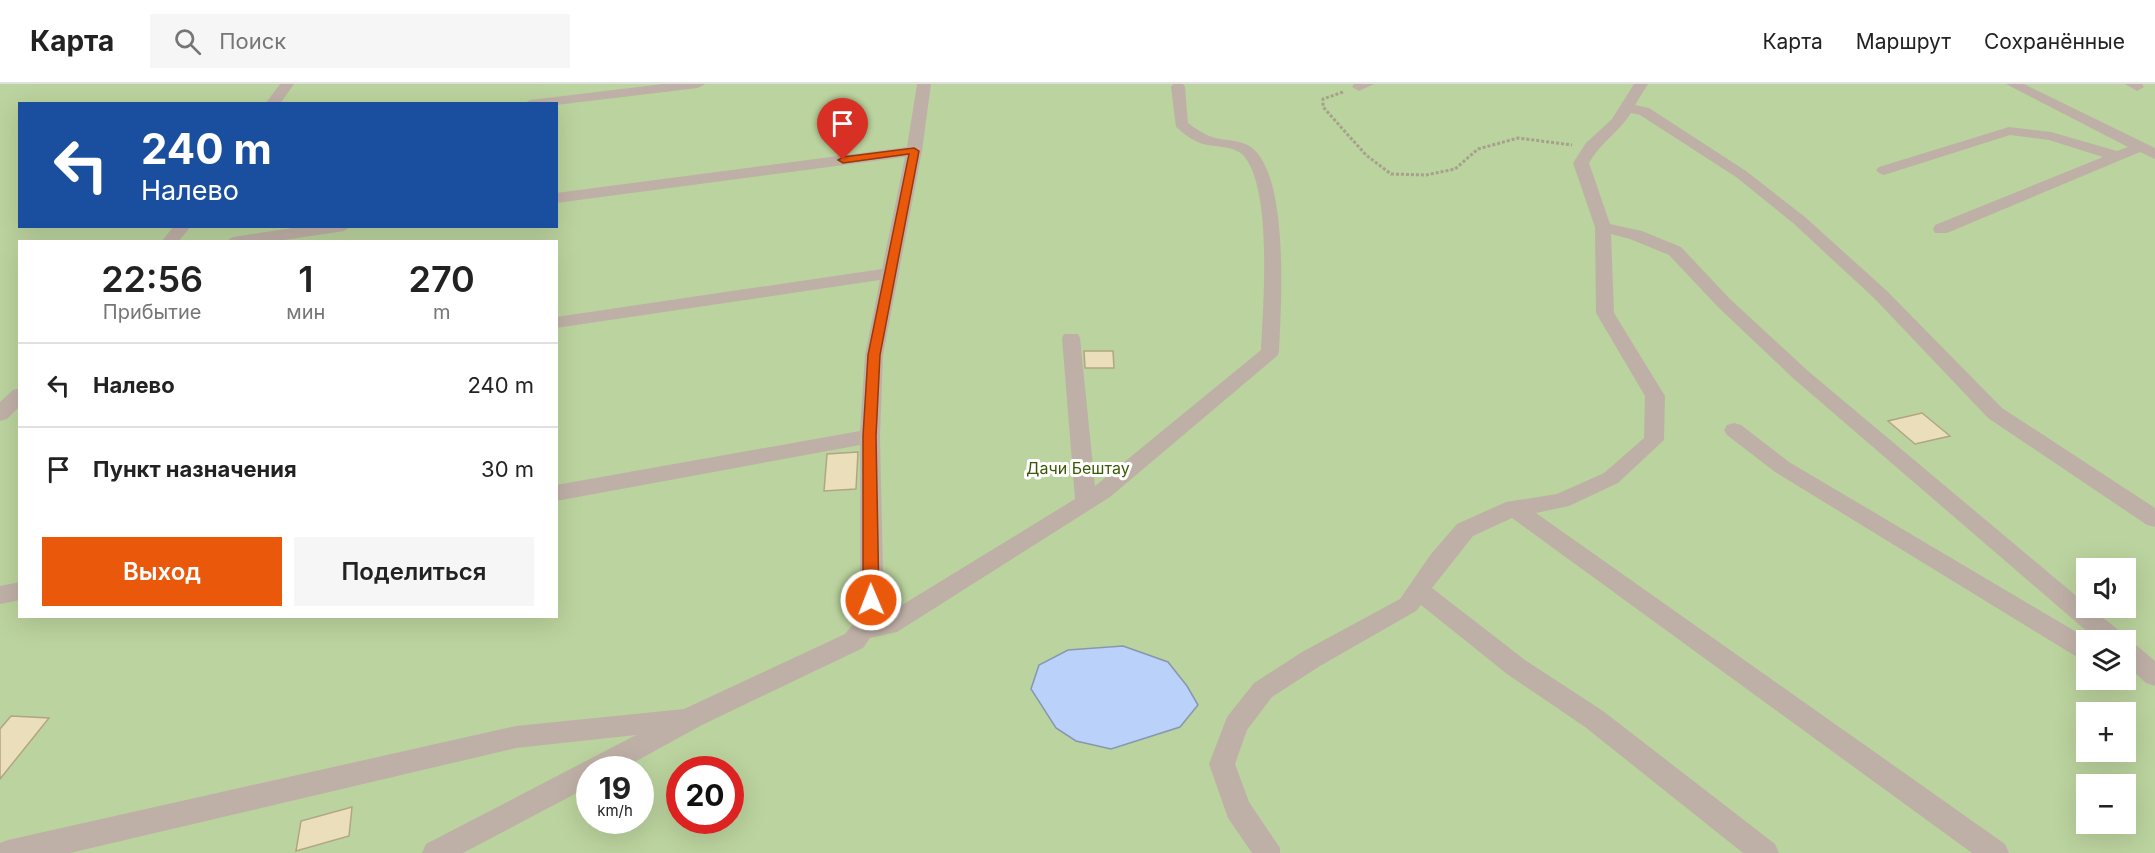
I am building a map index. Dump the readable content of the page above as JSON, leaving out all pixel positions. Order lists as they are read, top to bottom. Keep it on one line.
{"parks":["Дачи Бештау"],"page":{"header":"Карта","search":"Поиск","nav":["Карта","Маршрут","Сохранённые"],"turn":["240 m","Налево"],"eta":["22:56","Прибытие","1","мин","270","m"],"list":[{"name":"Налево","value":"240 m"},{"name":"Пункт назначения","value":"30 m"}],"buttons":["Выход","Поделиться"],"map_buttons":["+","−"],"speed":"19 km/h","limit":"20"}}
